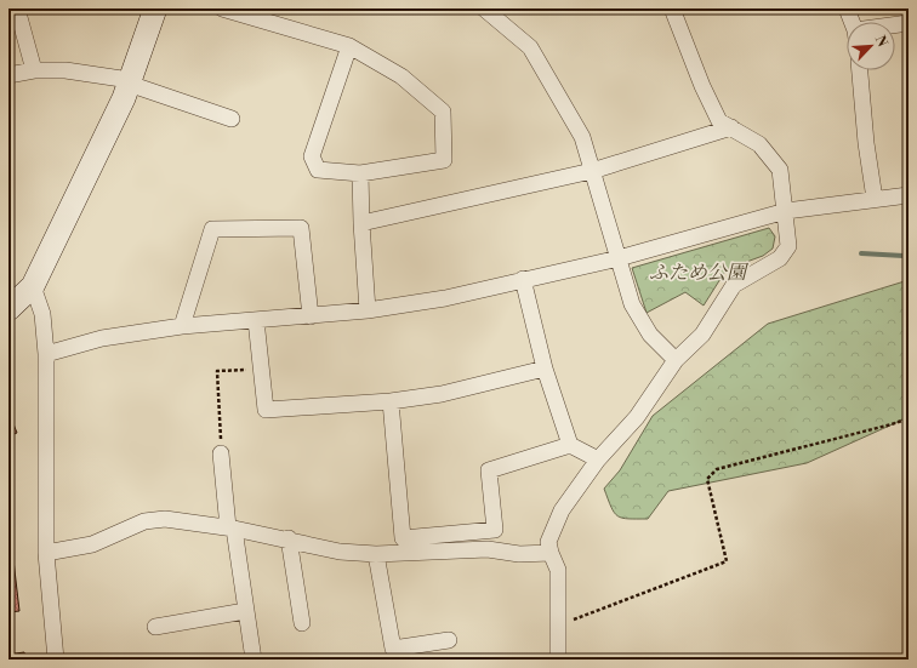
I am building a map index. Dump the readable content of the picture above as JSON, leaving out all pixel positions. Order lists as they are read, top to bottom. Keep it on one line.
{"parks":["ふため公園"],"north":"top right"}
